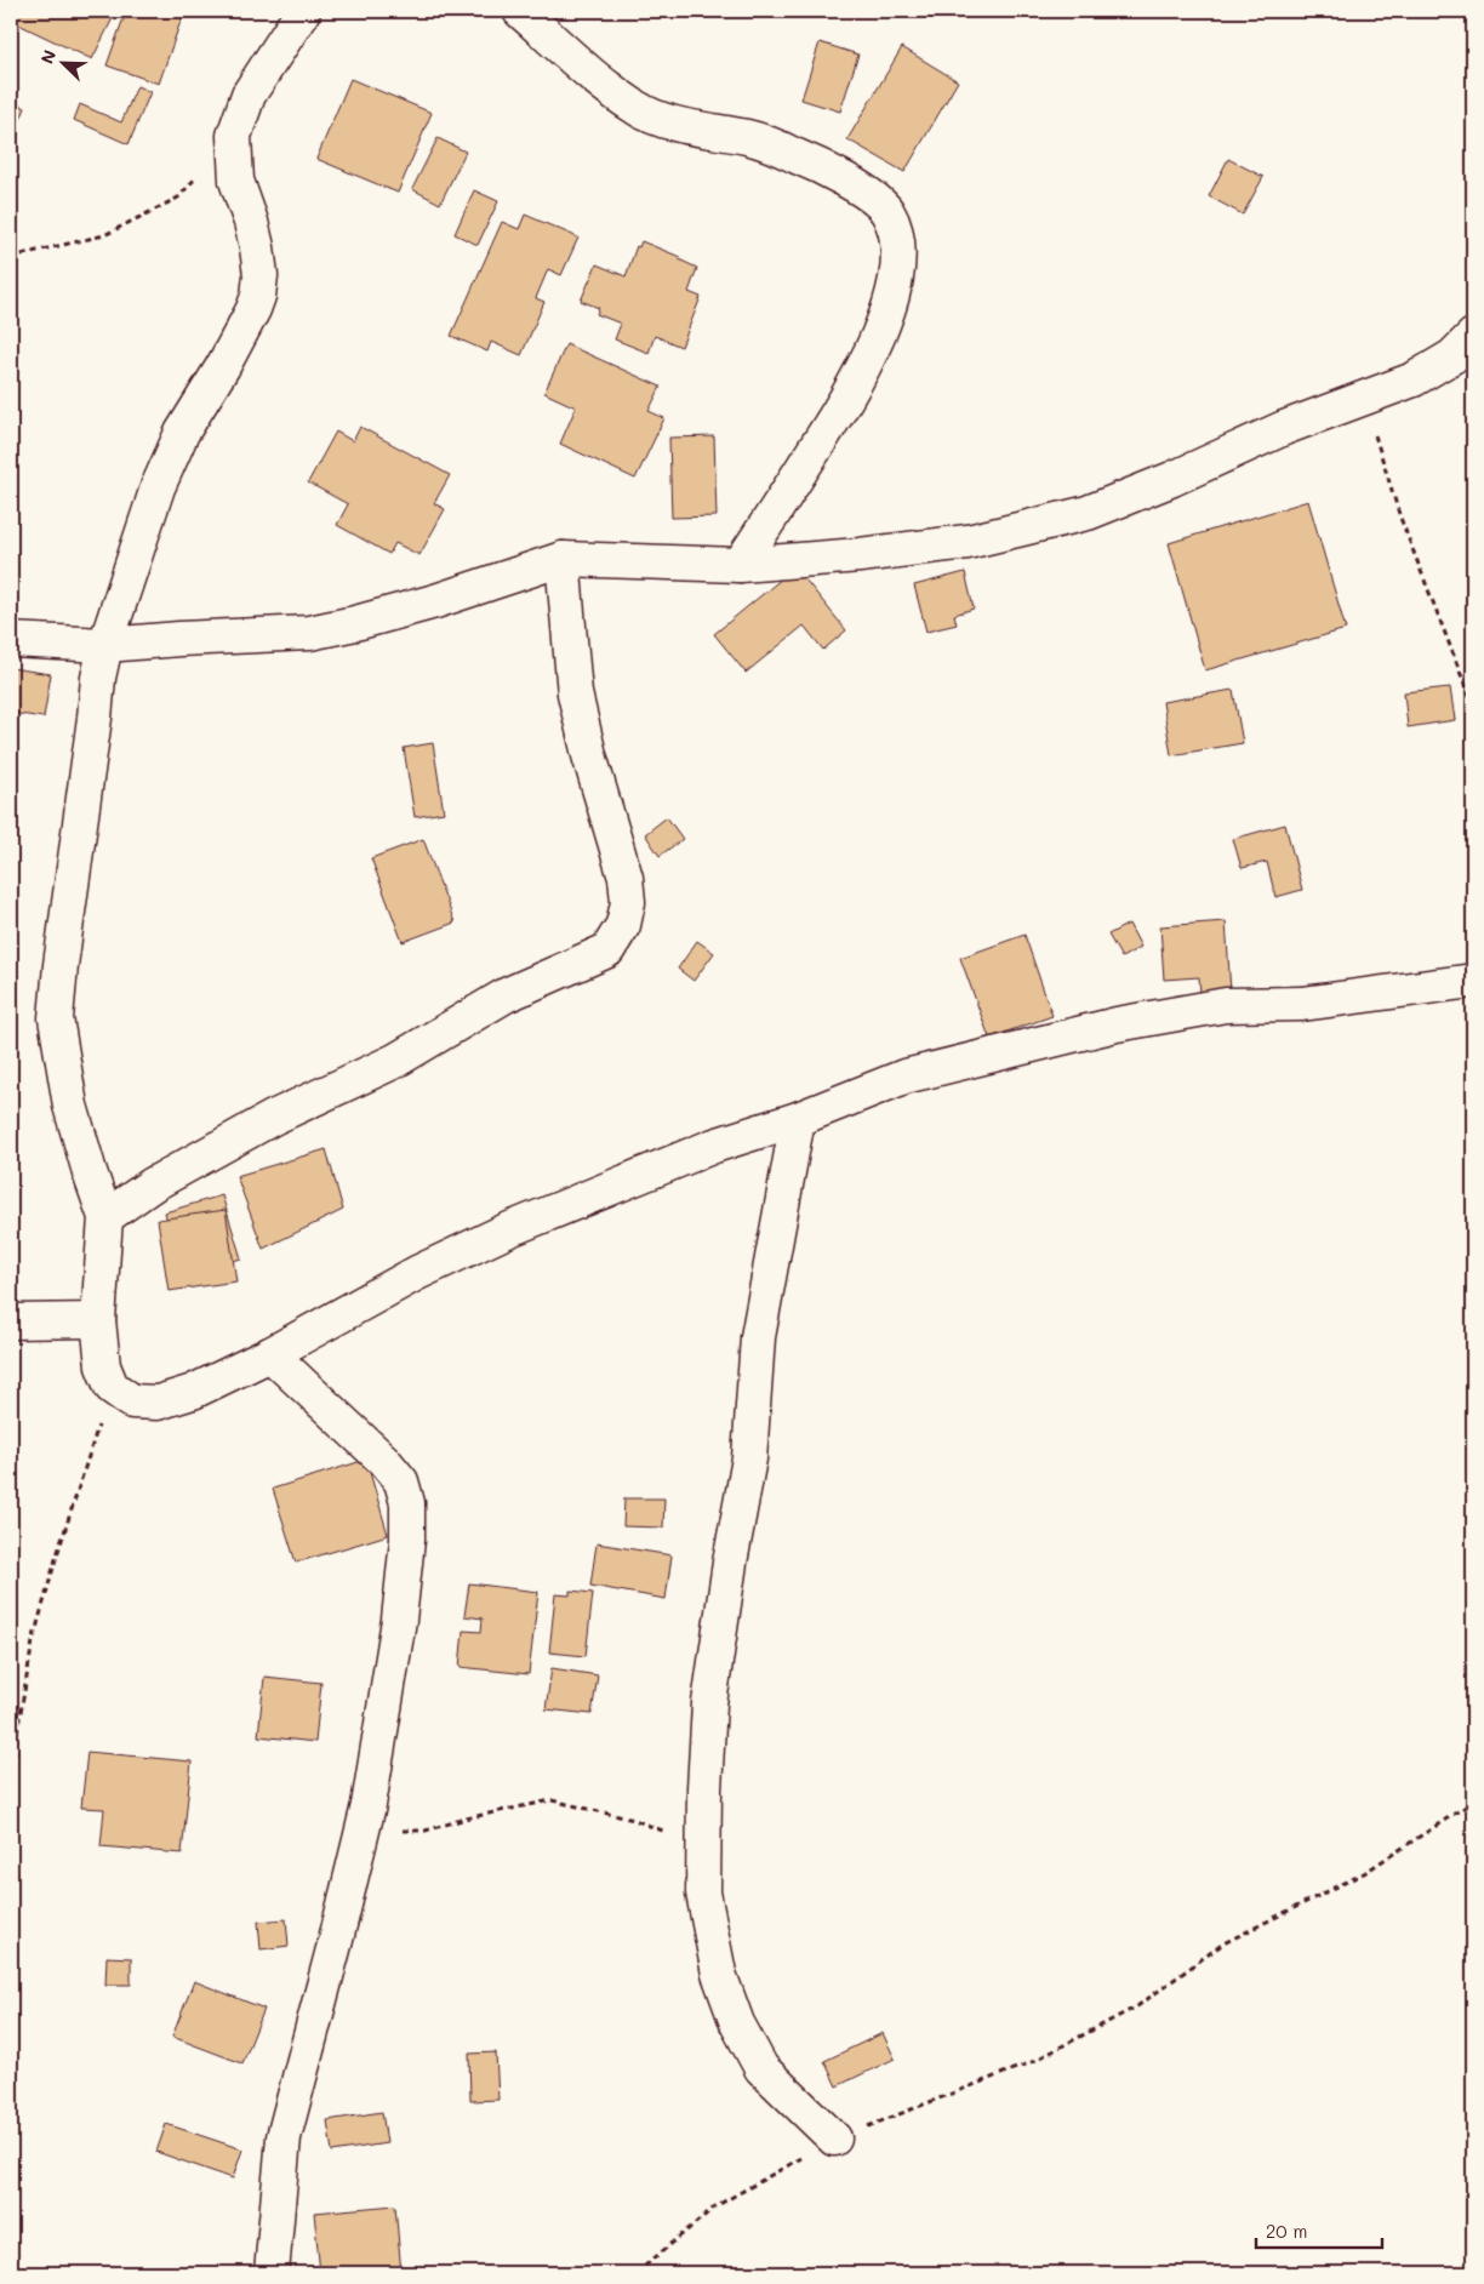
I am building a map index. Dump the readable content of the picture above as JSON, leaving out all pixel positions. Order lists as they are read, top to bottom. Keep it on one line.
{"scale_bar":"20 m","north":"top left"}
